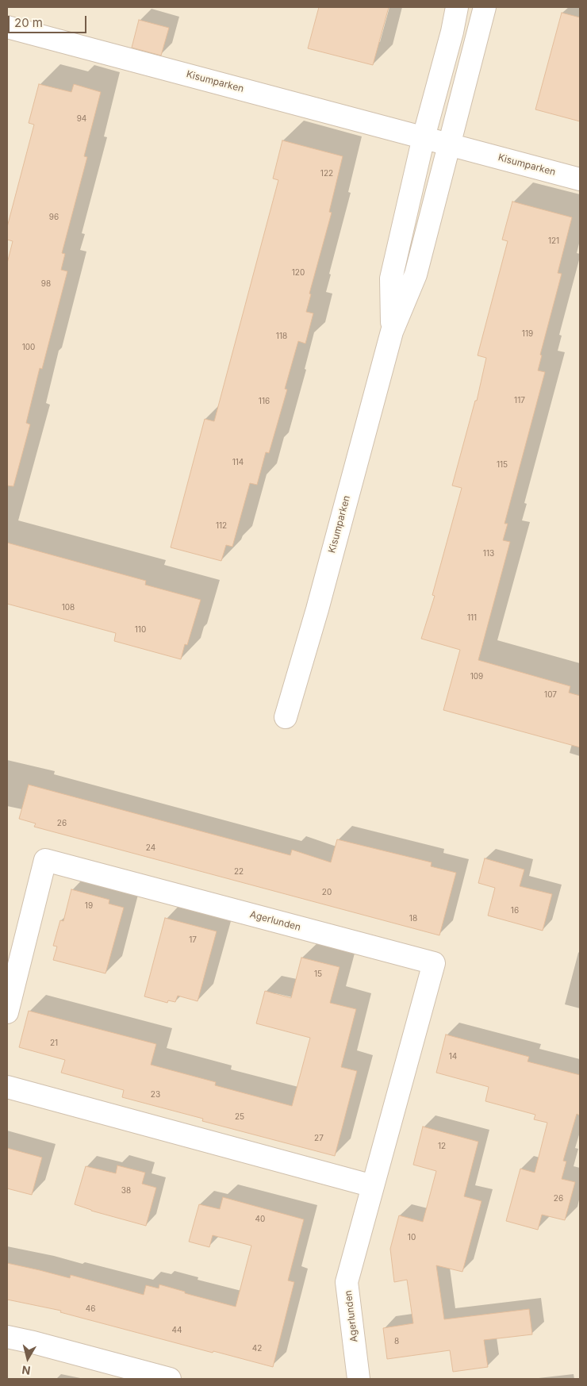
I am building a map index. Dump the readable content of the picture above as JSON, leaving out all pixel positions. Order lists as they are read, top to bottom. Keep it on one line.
{"streets":{"street":["Kisumparken","Agerlunden"]},"house_numbers":["94","122","96","121","120","98","119","118","100","117","116","114","115","112","113","108","111","110","109","107","26","24","22","20","19","16","18","17","15","21","14","23","25","27","12","38","26","40","10","46","44","8","42"],"scale_bar":"20 m","north":"bottom"}
